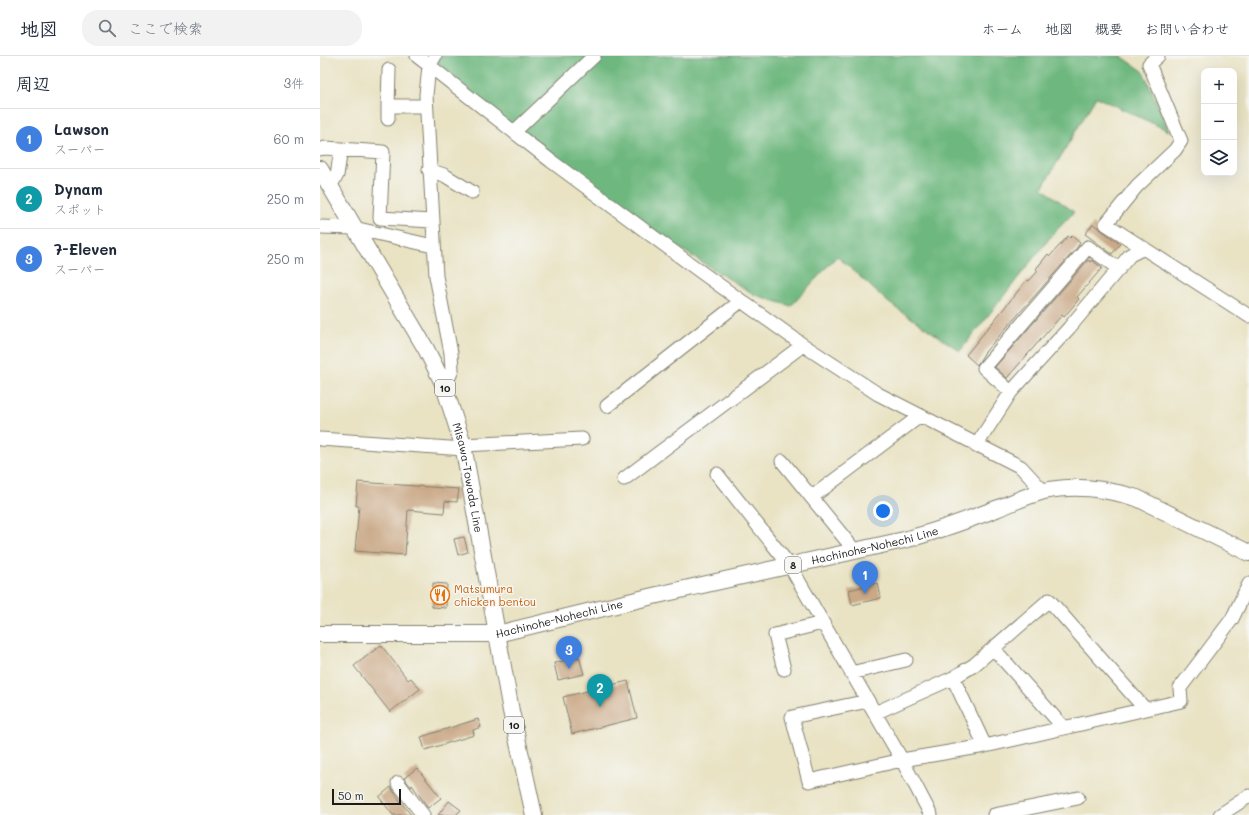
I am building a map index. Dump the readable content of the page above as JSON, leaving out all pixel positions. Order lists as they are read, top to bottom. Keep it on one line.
{"streets":{"main road":["10","Misawa-Towada Line","Hachinohe-Nohechi Line","8"]},"crossings":[["Misawa-Towada Line","Hachinohe-Nohechi Line"]],"places":{"restaurant":["Matsumura chicken bentou"]},"scale_bar":"50 m","page":{"header":"地図","search":"ここで検索","nav":["ホーム","地図","概要","お問い合わせ"],"heading":["周辺","3件"],"map_buttons":["+","−"],"list":[{"mark":"1","name":"Lawson","note":"スーパー","value":"60 m"},{"mark":"2","name":"Dynam","note":"スポット","value":"250 m"},{"mark":"3","name":"7-Eleven","note":"スーパー","value":"250 m"}],"pins":["1","3","2"],"scale":"50 m"}}
